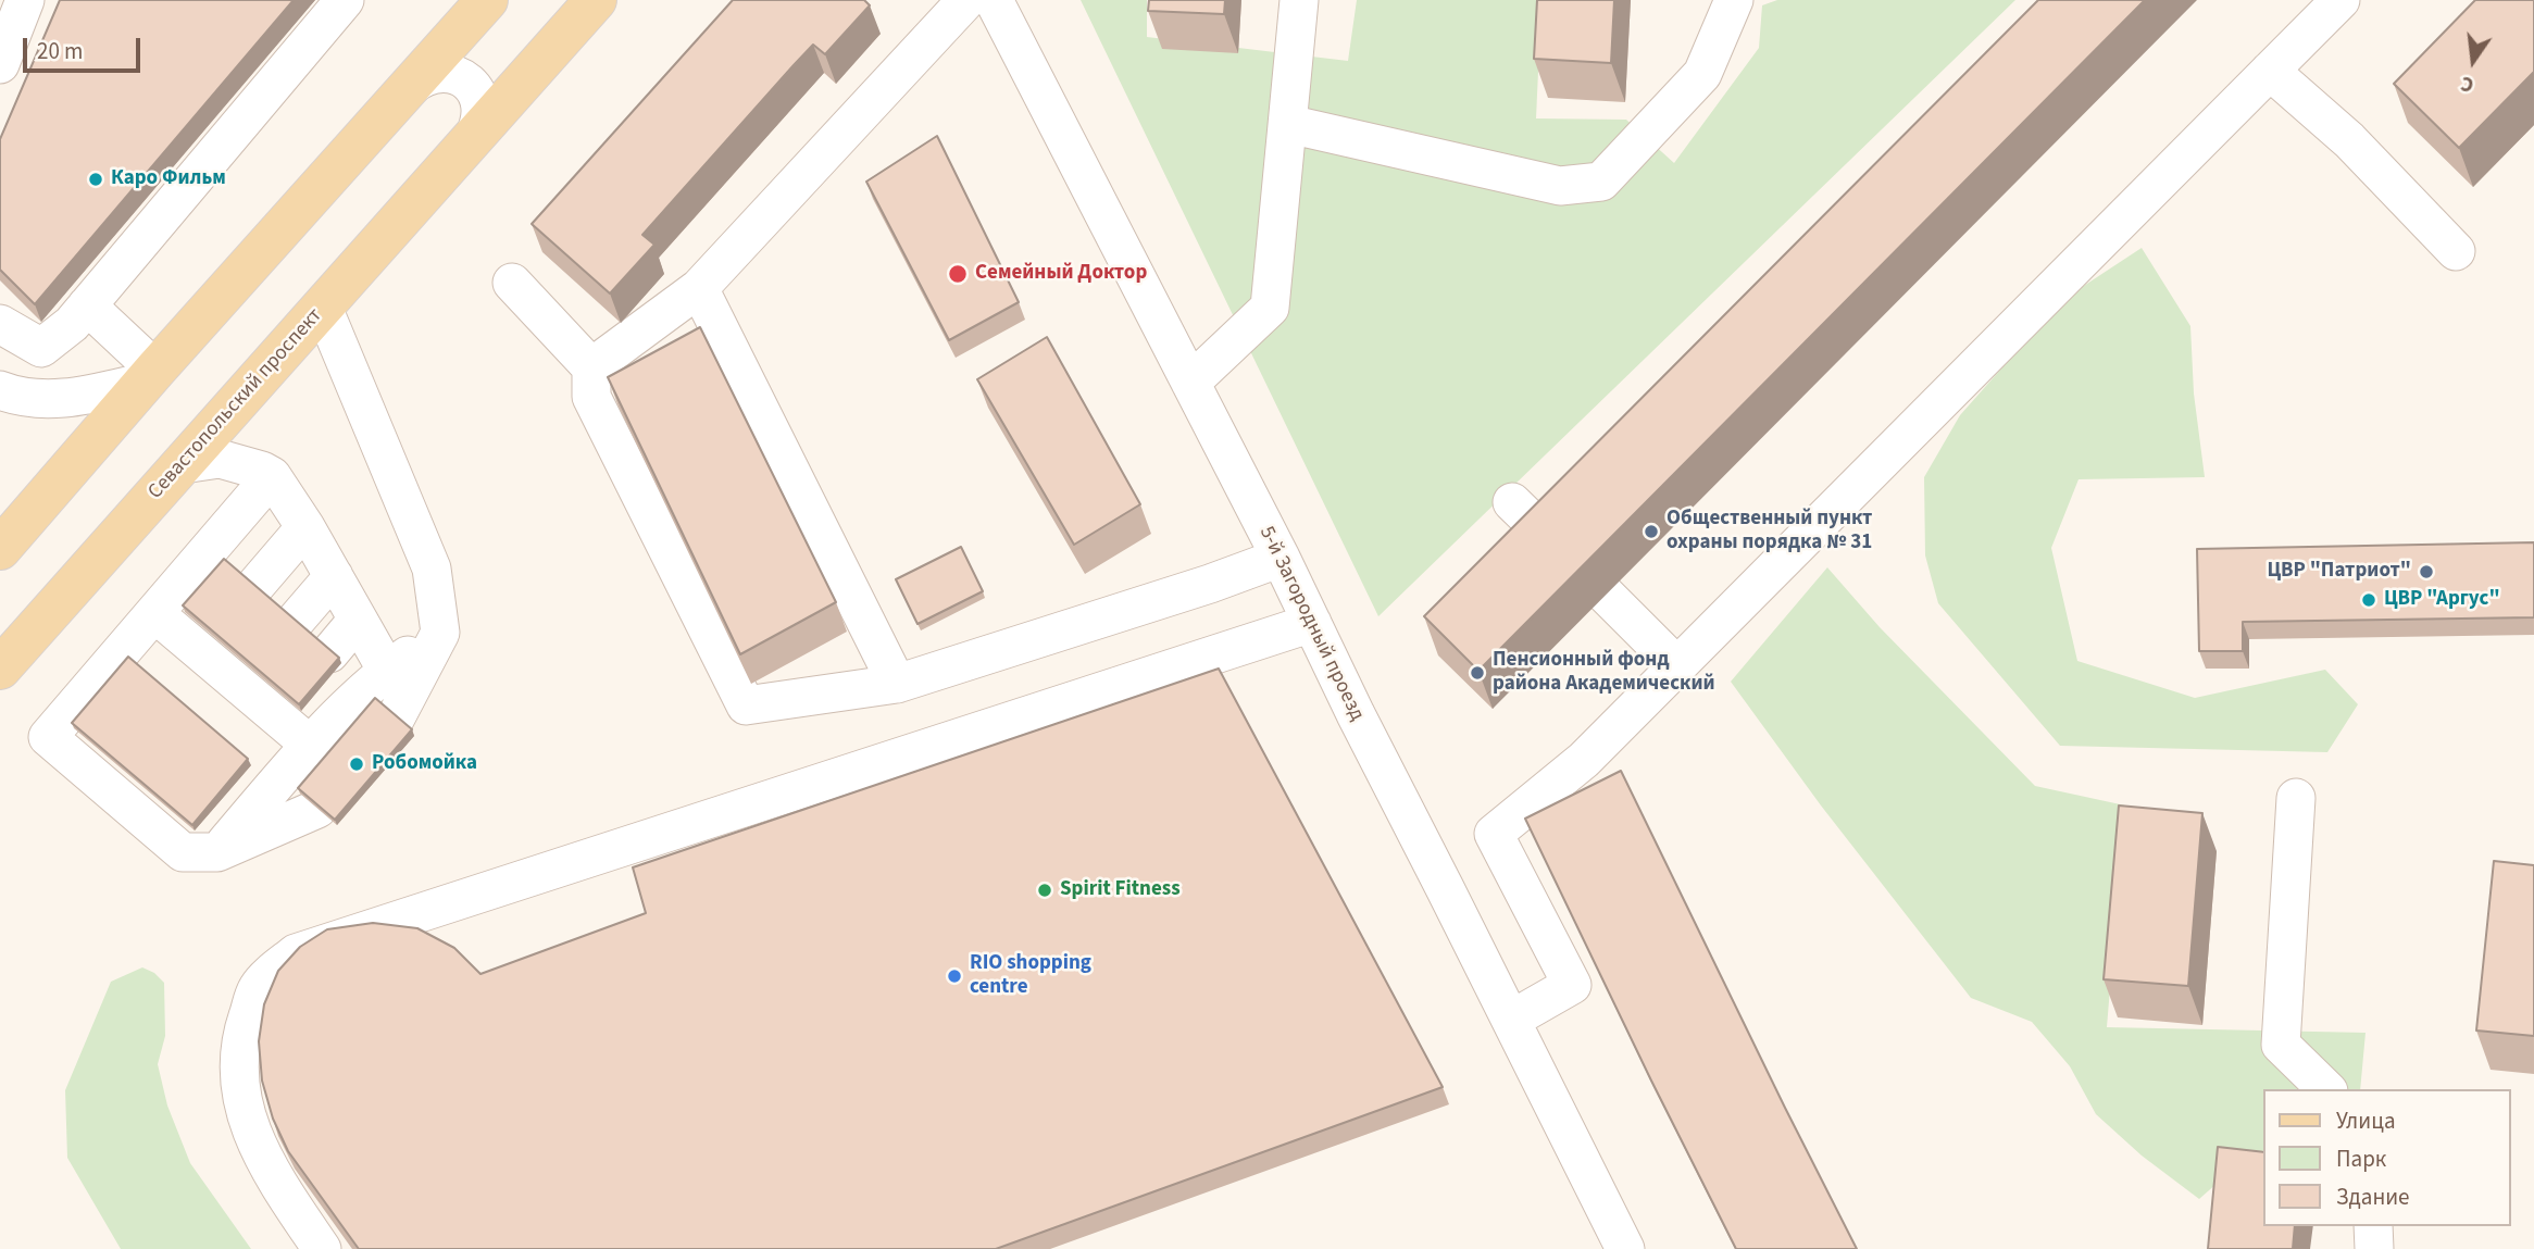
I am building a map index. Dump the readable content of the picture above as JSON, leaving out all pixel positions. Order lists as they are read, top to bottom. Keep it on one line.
{"streets":{"main road":["Севастопольский проспект"],"street":["5-й Загородный проезд"]},"places":["Каро Фильм","Семейный Доктор","Общественный пункт охраны порядка № 31","ЦВР \"Патриот\"","ЦВР \"Аргус\"","Пенсионный фонд района Академический","Робомойка","Spirit Fitness","RIO shopping centre"],"legend":["Улица","Парк","Здание"],"scale_bar":"20 m","north":"bottom"}
